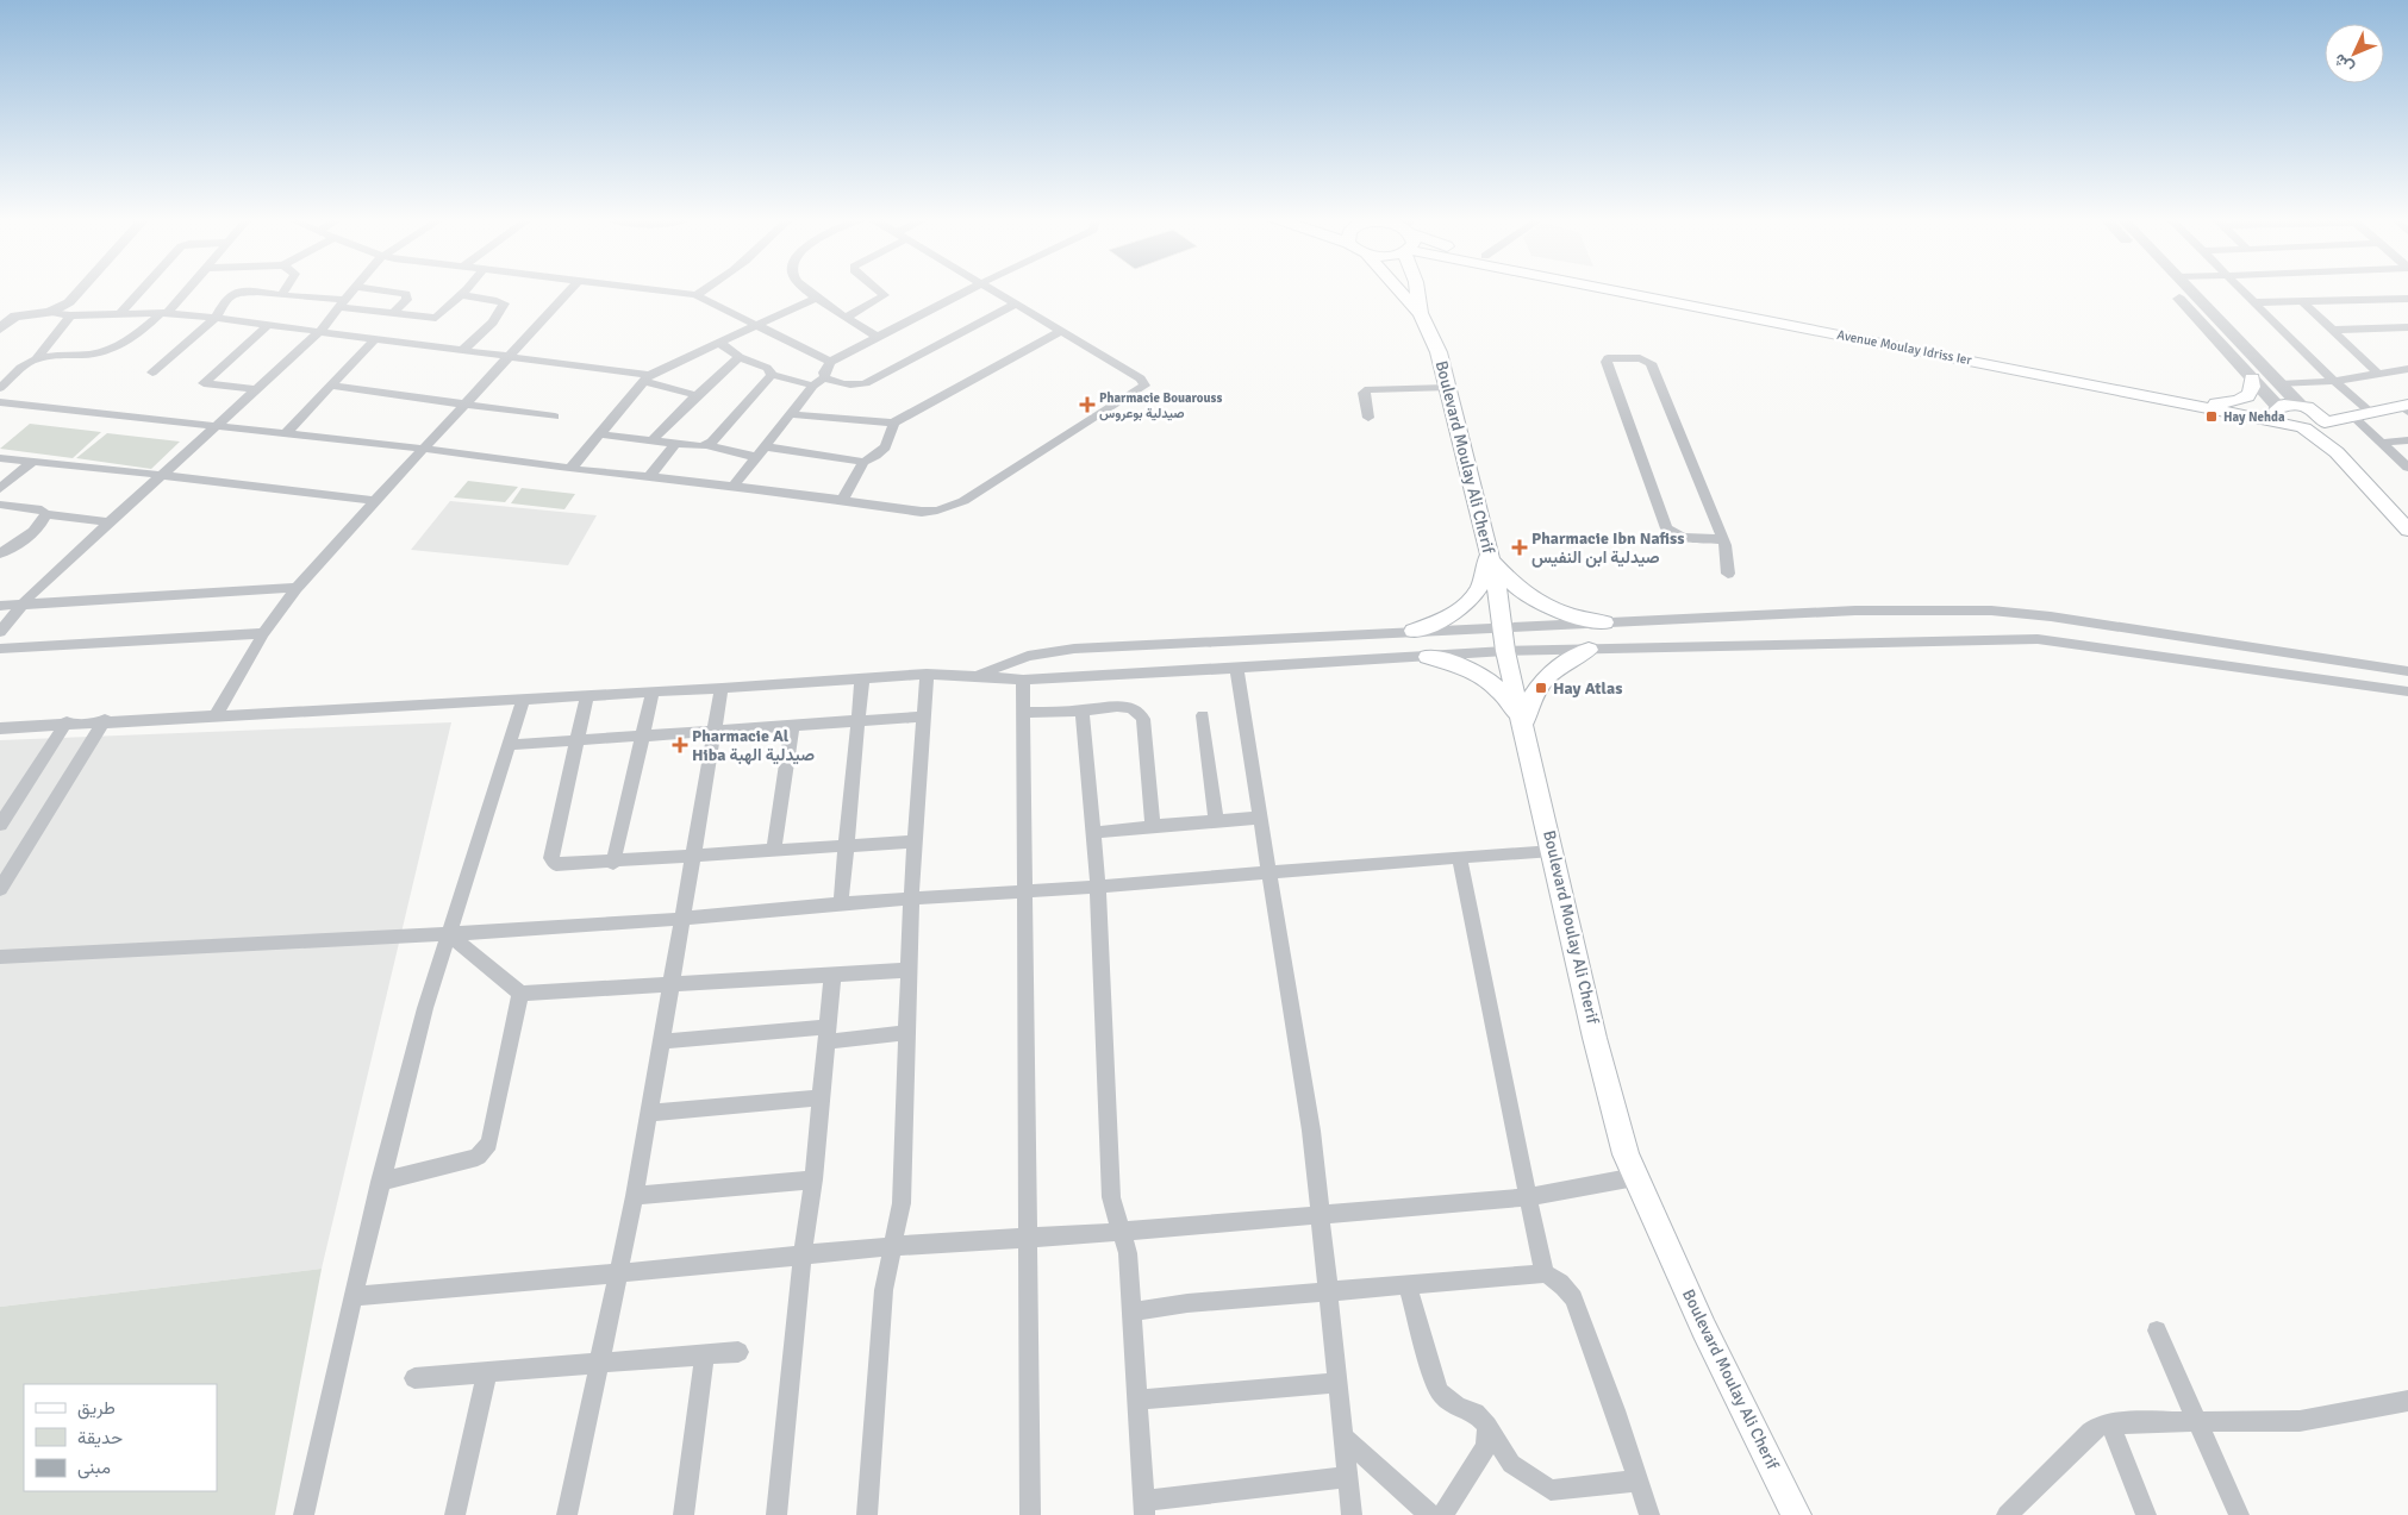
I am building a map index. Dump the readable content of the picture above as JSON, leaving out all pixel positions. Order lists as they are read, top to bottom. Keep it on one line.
{"streets":{"main road":["Avenue Moulay Idriss Ier","Boulevard Moulay Ali Cherif"]},"places":{"health":["Pharmacie Bouarouss صيدلية بوعروس","Pharmacie Ibn Nafiss صيدلية ابن النفيس","Pharmacie Al Hiba صيدلية الهبة"],"transit":["Hay Nehda","Hay Atlas"]},"legend":["طريق","حديقة","مبنى"],"north":"bottom left"}
